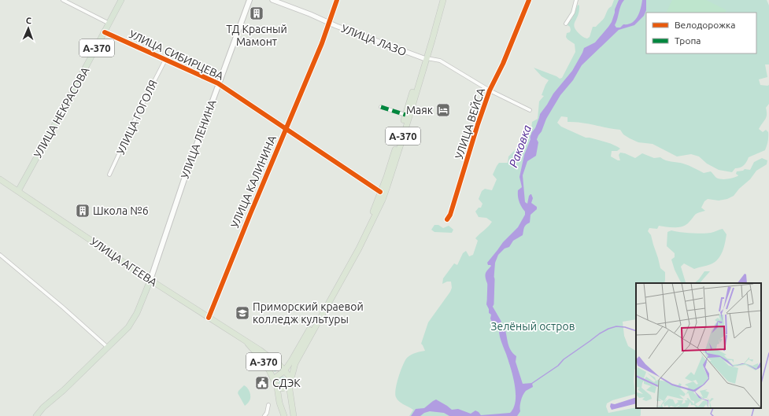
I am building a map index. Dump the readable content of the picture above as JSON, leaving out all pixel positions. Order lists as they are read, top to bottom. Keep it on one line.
{"streets":{"highway":["А-370","УЛИЦА АГЕЕВА"],"main road":["УЛИЦА НЕКРАСОВА","УЛИЦА ЛЕНИНА"],"street":["УЛИЦА ЛАЗО","УЛИЦА СИБИРЦЕВА","УЛИЦА ГОГОЛЯ","УЛИЦА ВЕЙСА","УЛИЦА КАЛИНИНА"]},"crossings":[["УЛИЦА ЛАЗО","А-370"],["УЛИЦА ЛАЗО","УЛИЦА ВЕЙСА"],["УЛИЦА ЛАЗО","УЛИЦА КАЛИНИНА"],["А-370","УЛИЦА СИБИРЦЕВА"],["А-370","УЛИЦА АГЕЕВА"],["УЛИЦА СИБИРЦЕВА","УЛИЦА НЕКРАСОВА"],["УЛИЦА СИБИРЦЕВА","УЛИЦА ГОГОЛЯ"],["УЛИЦА СИБИРЦЕВА","УЛИЦА ЛЕНИНА"],["УЛИЦА СИБИРЦЕВА","УЛИЦА КАЛИНИНА"],["УЛИЦА НЕКРАСОВА","УЛИЦА АГЕЕВА"],["УЛИЦА ЛЕНИНА","УЛИЦА АГЕЕВА"],["УЛИЦА КАЛИНИНА","УЛИЦА АГЕЕВА"]],"water":["Раковка"],"parks":["Зелёный остров"],"places":{"building":["ТД Красный Мамонт","Школа №6"],"hotel":["Маяк"],"school or university":["Приморский краевой колледж культуры"],"public building":["СДЭК"]},"legend":["Велодорожка","Тропа"],"north":"top"}
